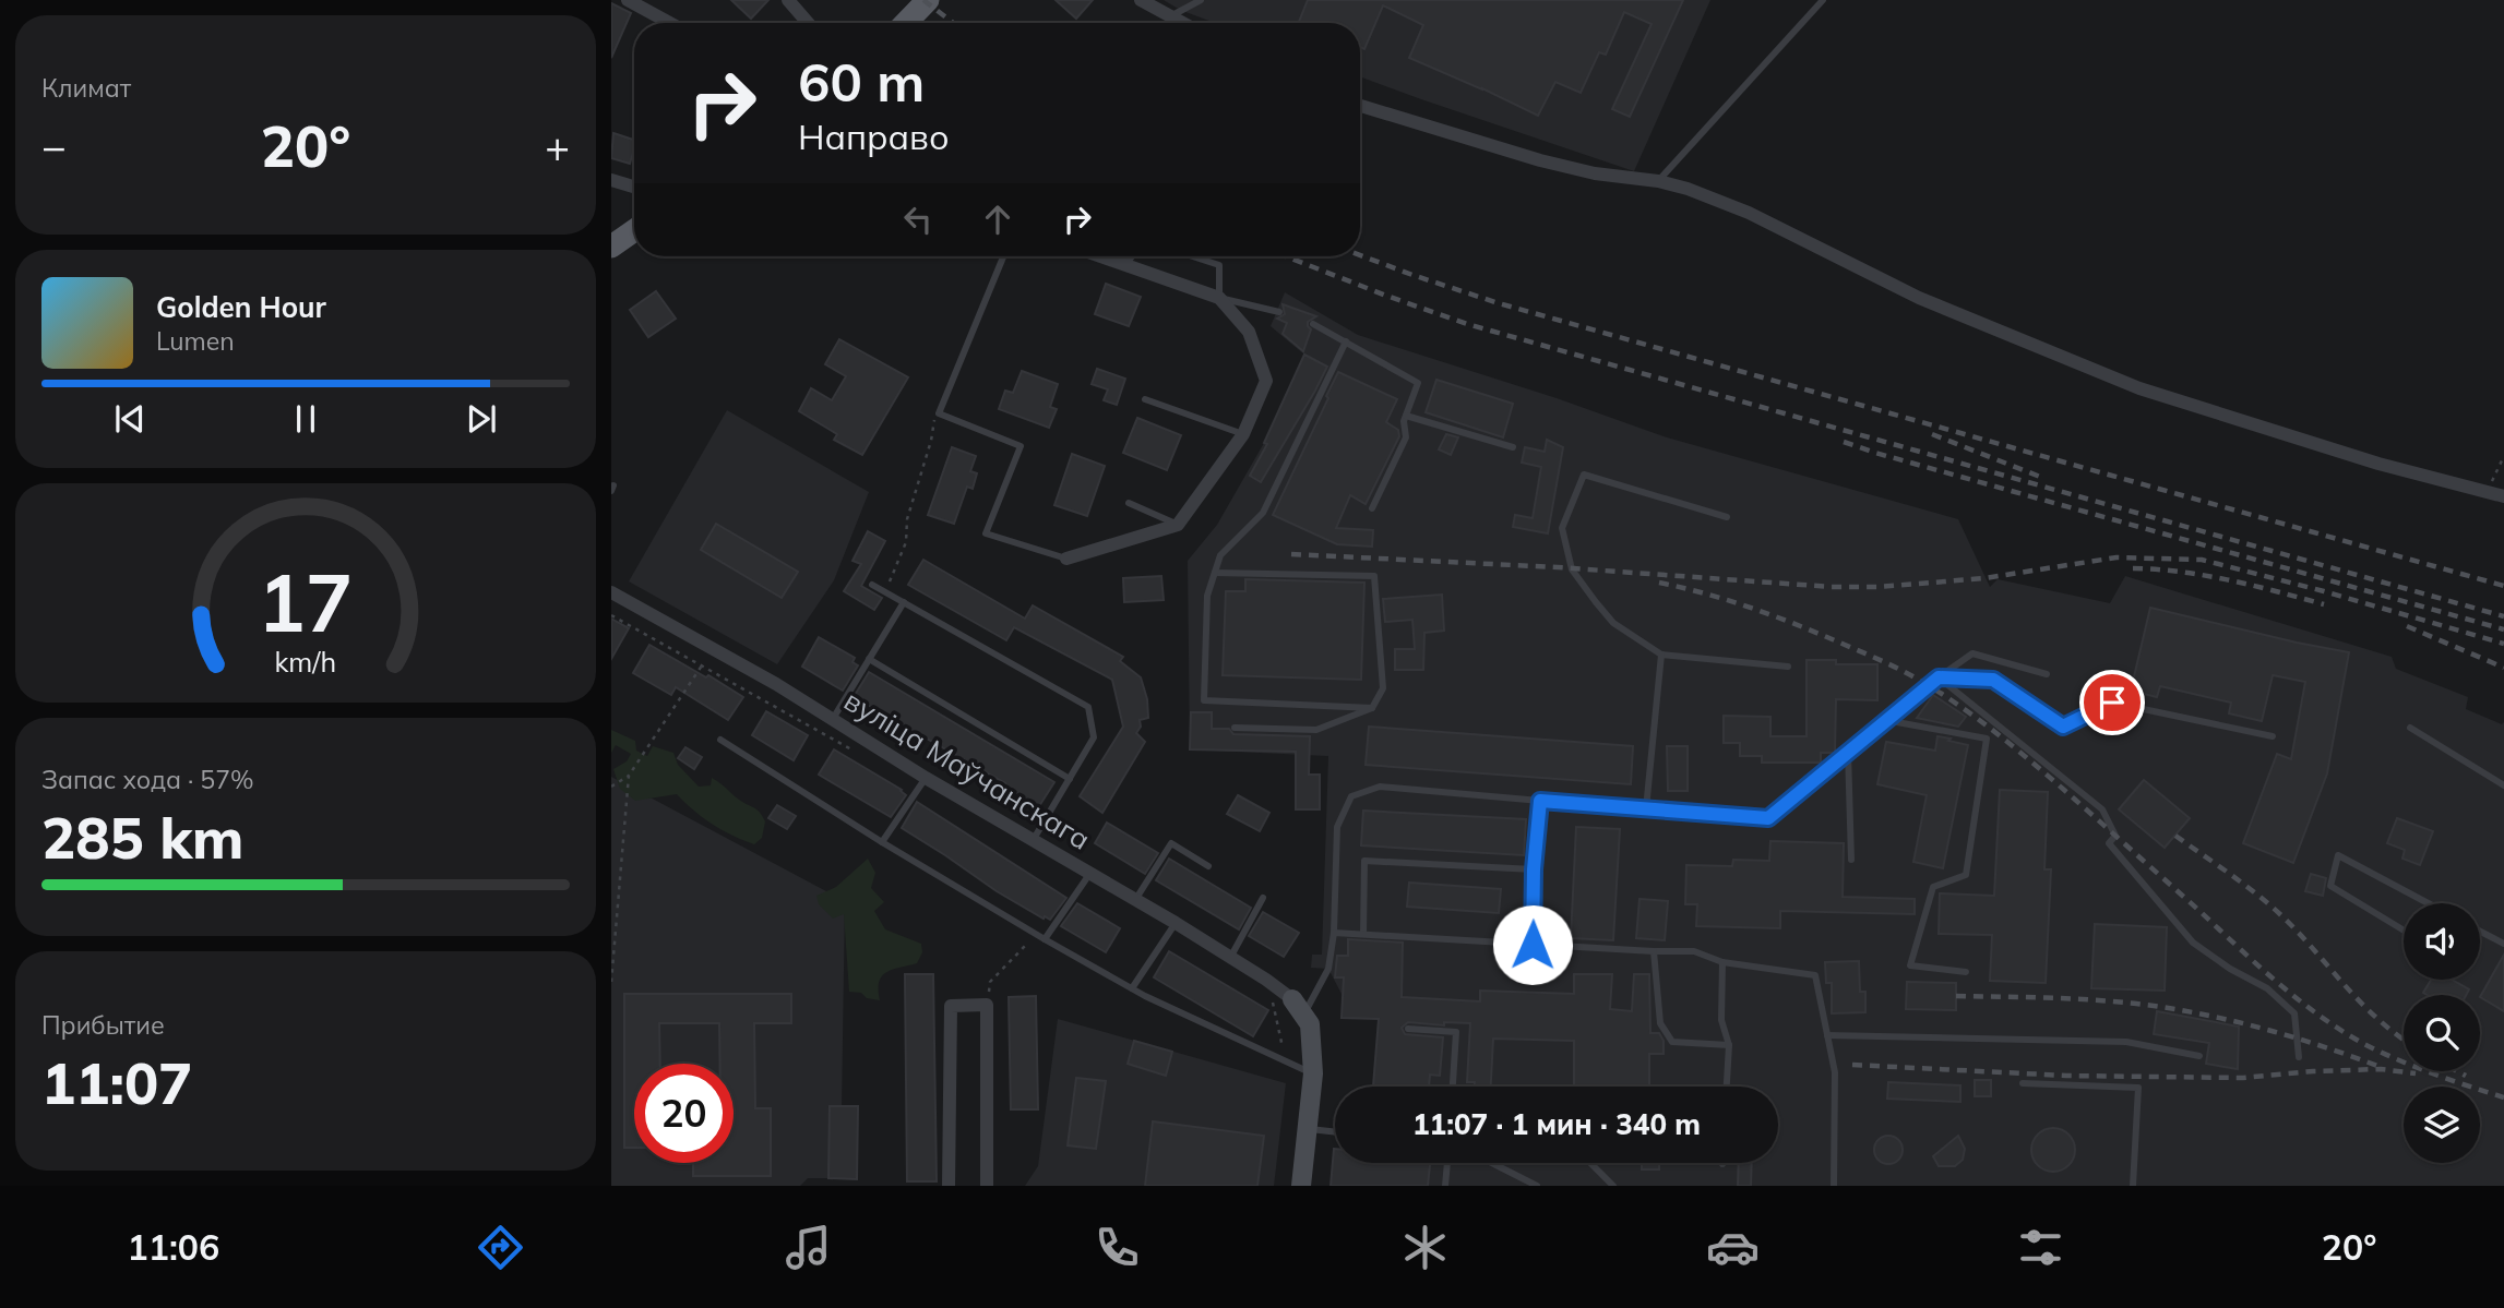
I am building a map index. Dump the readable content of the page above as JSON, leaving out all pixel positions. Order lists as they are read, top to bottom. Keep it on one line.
{"streets":{"street":["вуліца Маўчанскага"]},"page":{"tile":["Климат",["Запас хода · 57%","285 km"],["Прибытие","11:07"]],"turn":["60 m","Направо"],"heat":["−","20°","+"],"song":["Golden Hour","Lumen"],"limit":"20","trip":"11:07 · 1 мин · 340 m","tabs":["11:06","20°"],"gauge":["17","km/h"]}}
